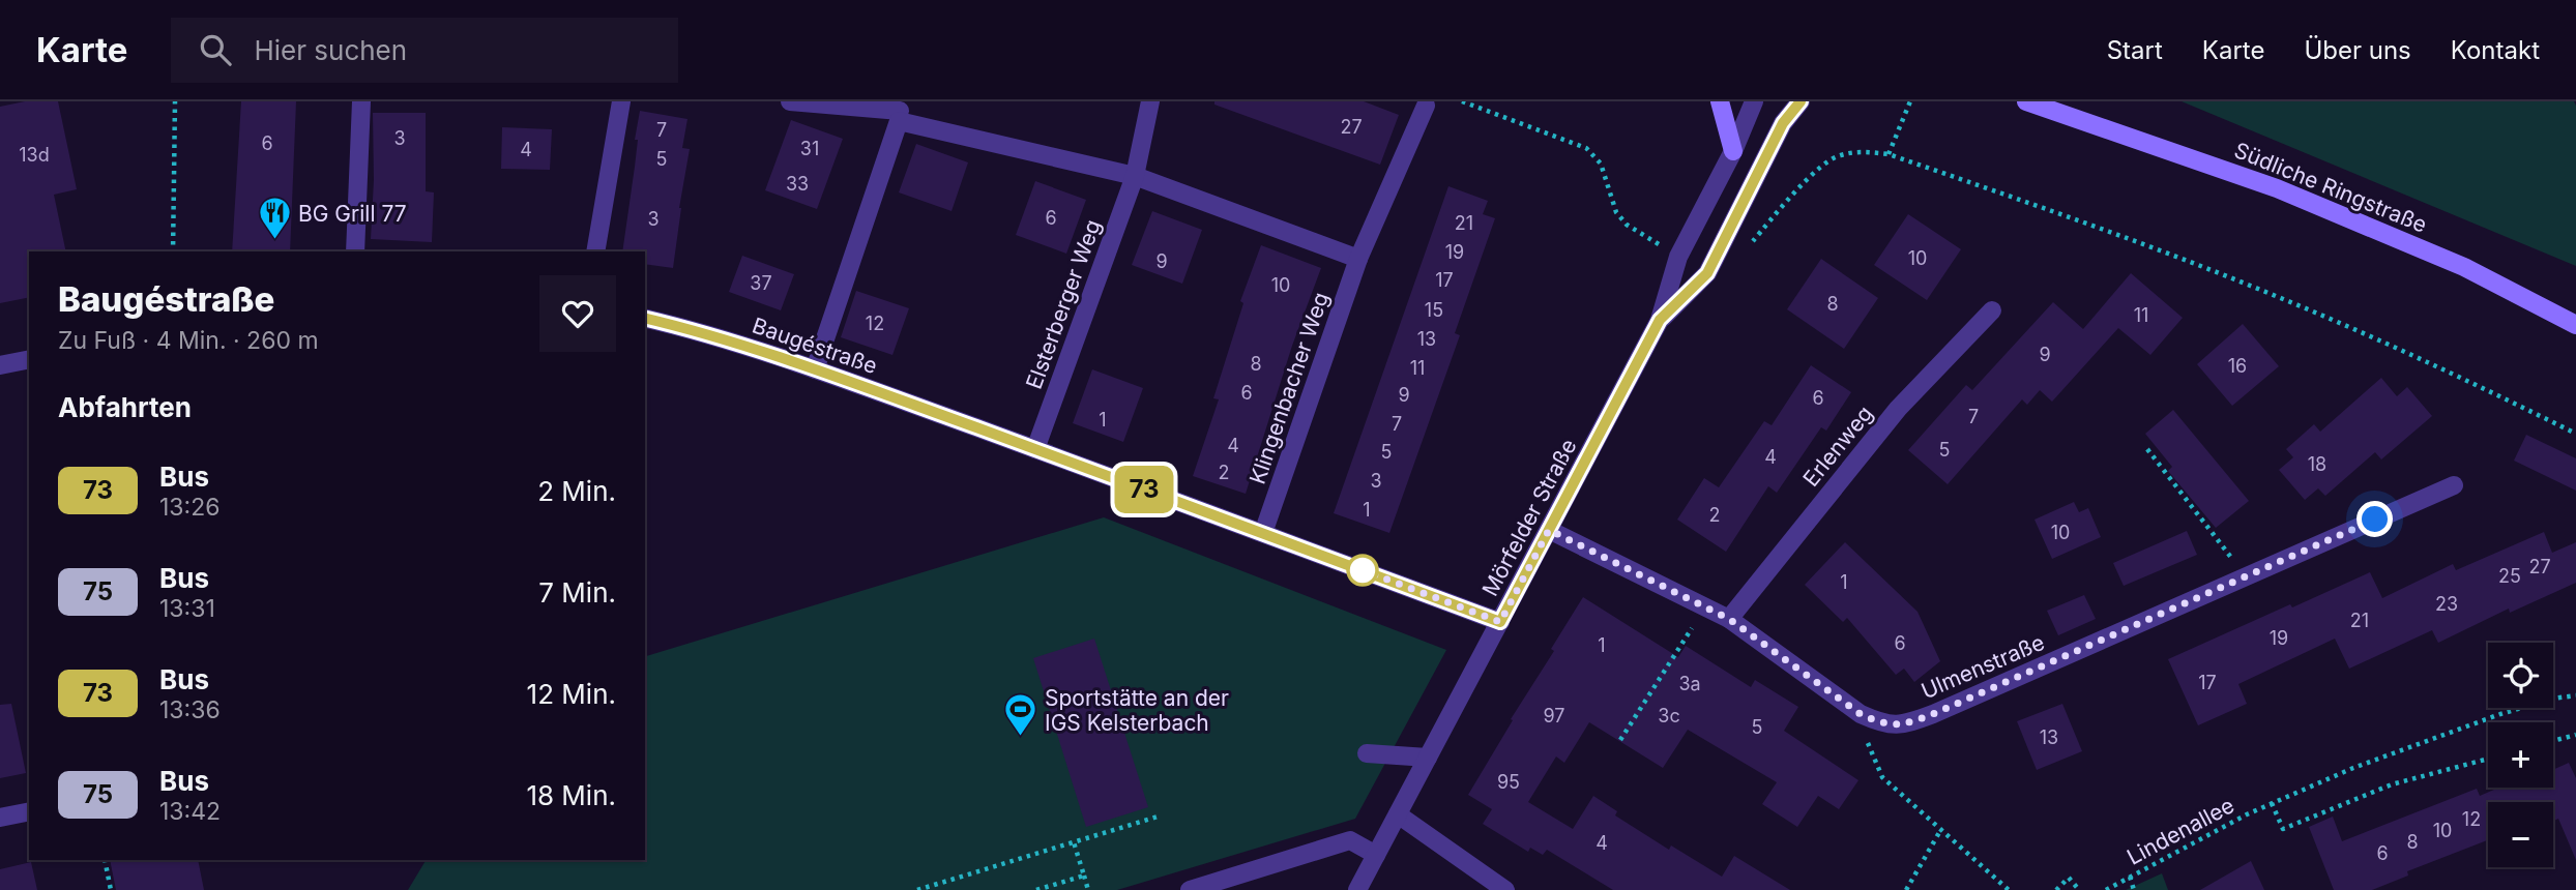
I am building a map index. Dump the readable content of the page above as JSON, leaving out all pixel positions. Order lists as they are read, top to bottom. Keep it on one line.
{"streets":{"main road":["Südliche Ringstraße"],"street":["Elsterberger Weg","Baugéstraße","Klingenbacher Weg","Erlenweg","Mörfelder Straße","Ulmenstraße"],"path":["Lindenallee"]},"crossings":[["Elsterberger Weg","Baugéstraße"],["Baugéstraße","Klingenbacher Weg"],["Baugéstraße","Mörfelder Straße"],["Erlenweg","Ulmenstraße"],["Mörfelder Straße","Ulmenstraße"]],"places":{"restaurant":["BG Grill 77"],"sports":["Sportstätte an der IGS Kelsterbach"]},"lines":["bus line 73"],"house_numbers":["27","7","3","6","31","4","13d","5","33","6","3","21","19","10","9","17","37","10","8","15","11","12","13","9","8","16","11","6","9","6","7","1","7","4","5","5","4","18","2","3","1","2","10","27","25","1","23","21","19","6","1","17","3a","97","3c","5","13","95","12","10","8","4","6"],"page":{"header":"Karte","search":"Hier suchen","nav":["Start","Karte","Über uns","Kontakt"],"on_map":"73","heading":[["Baugéstraße","Zu Fuß · 4 Min. · 260 m"],"Abfahrten"],"list":[{"mark":"73","name":"Bus","note":"13:26","value":"2 Min."},{"mark":"75","name":"Bus","note":"13:31","value":"7 Min."},{"mark":"73","name":"Bus","note":"13:36","value":"12 Min."},{"mark":"75","name":"Bus","note":"13:42","value":"18 Min."}],"map_buttons":["+","−"]}}
